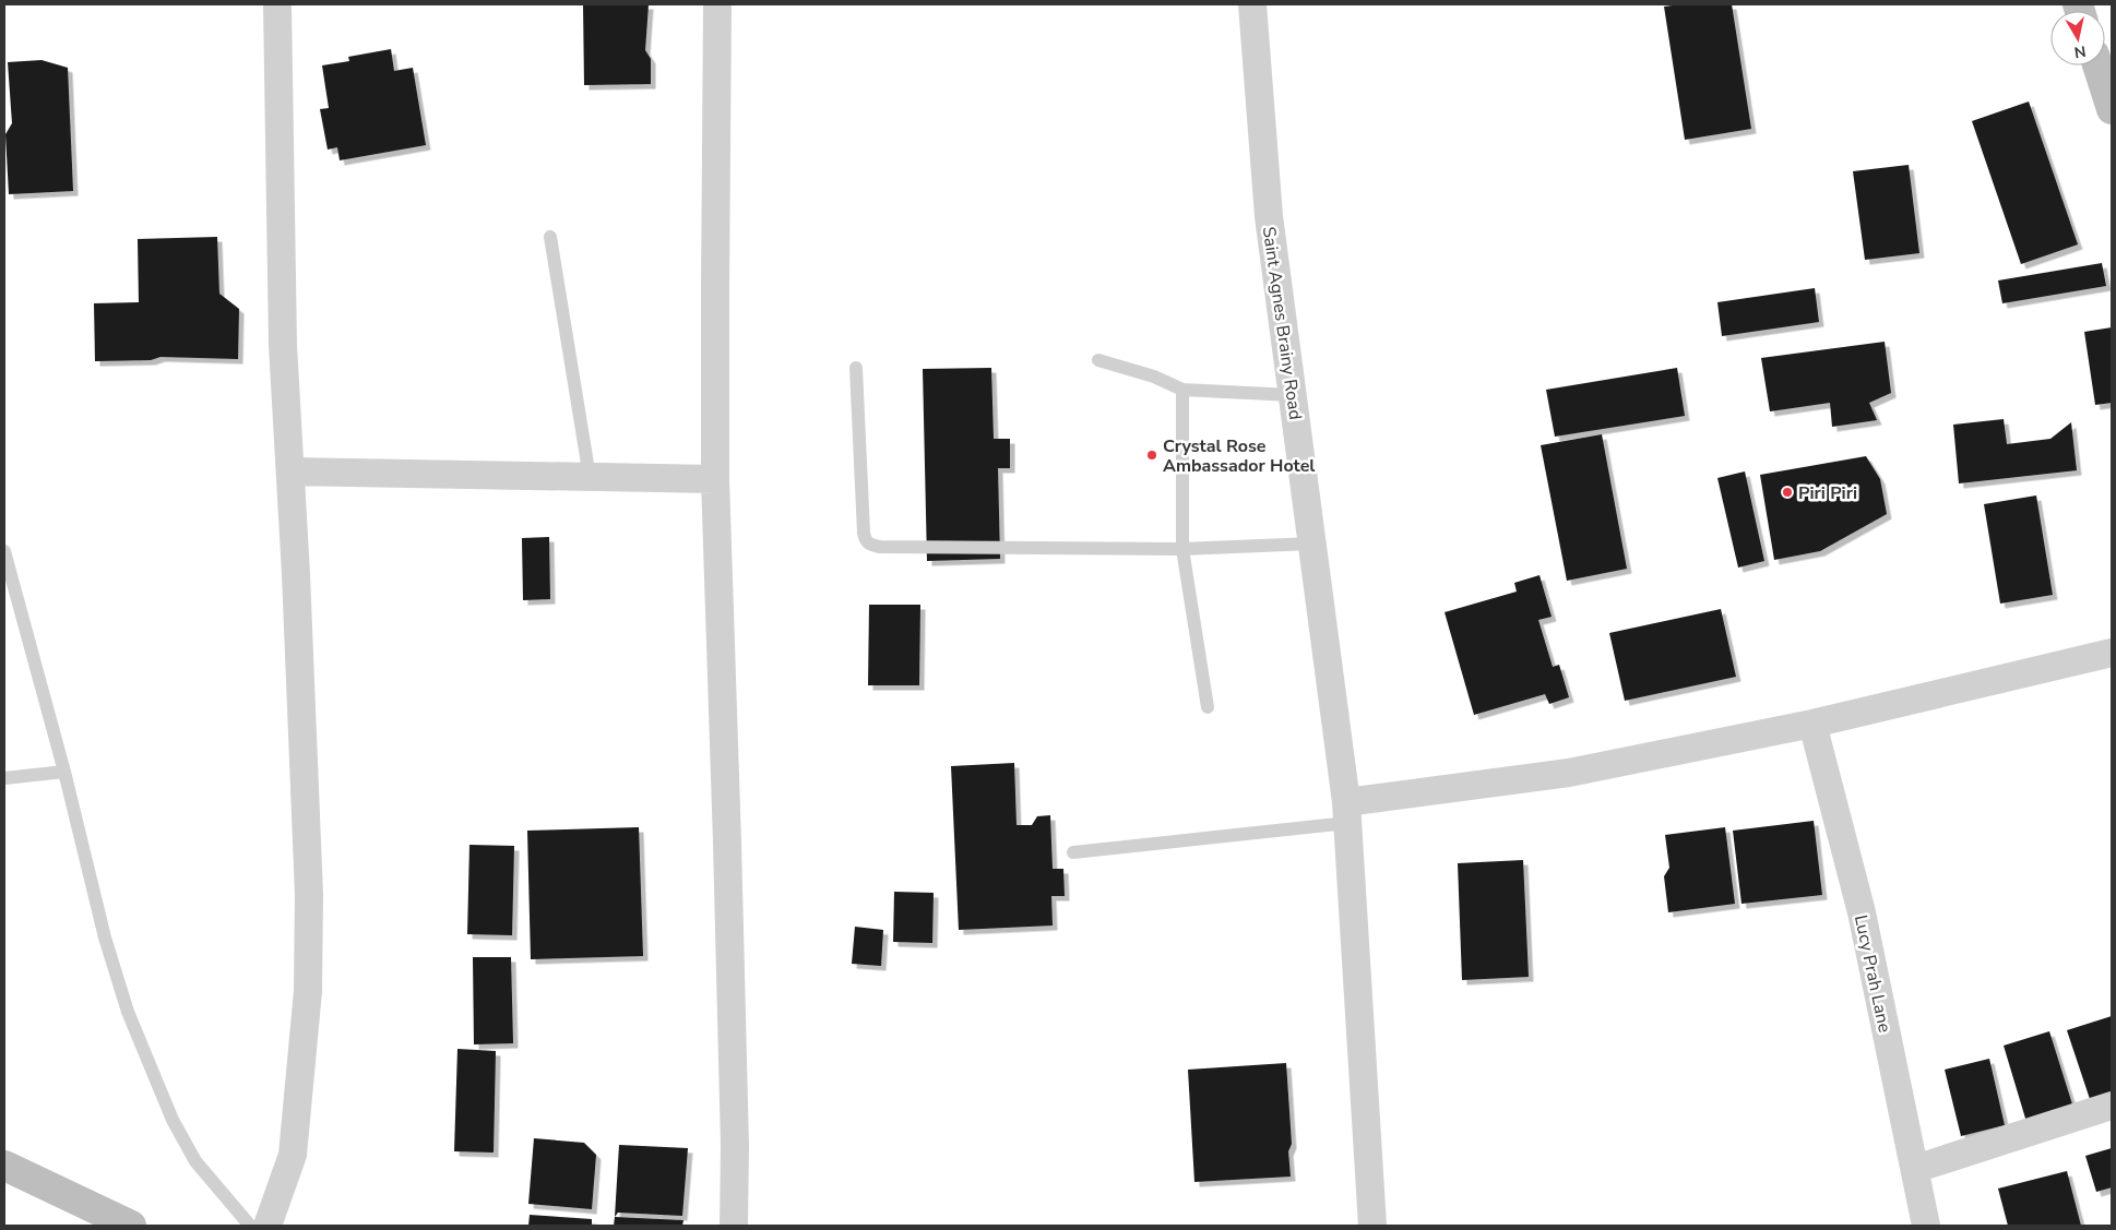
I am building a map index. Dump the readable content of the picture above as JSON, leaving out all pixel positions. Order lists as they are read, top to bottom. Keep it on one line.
{"streets":{"street":["Saint Agnes Brainy Road","Lucy Prah Lane"]},"places":["Crystal Rose Ambassador Hotel","Piri Piri"],"north":"bottom"}
